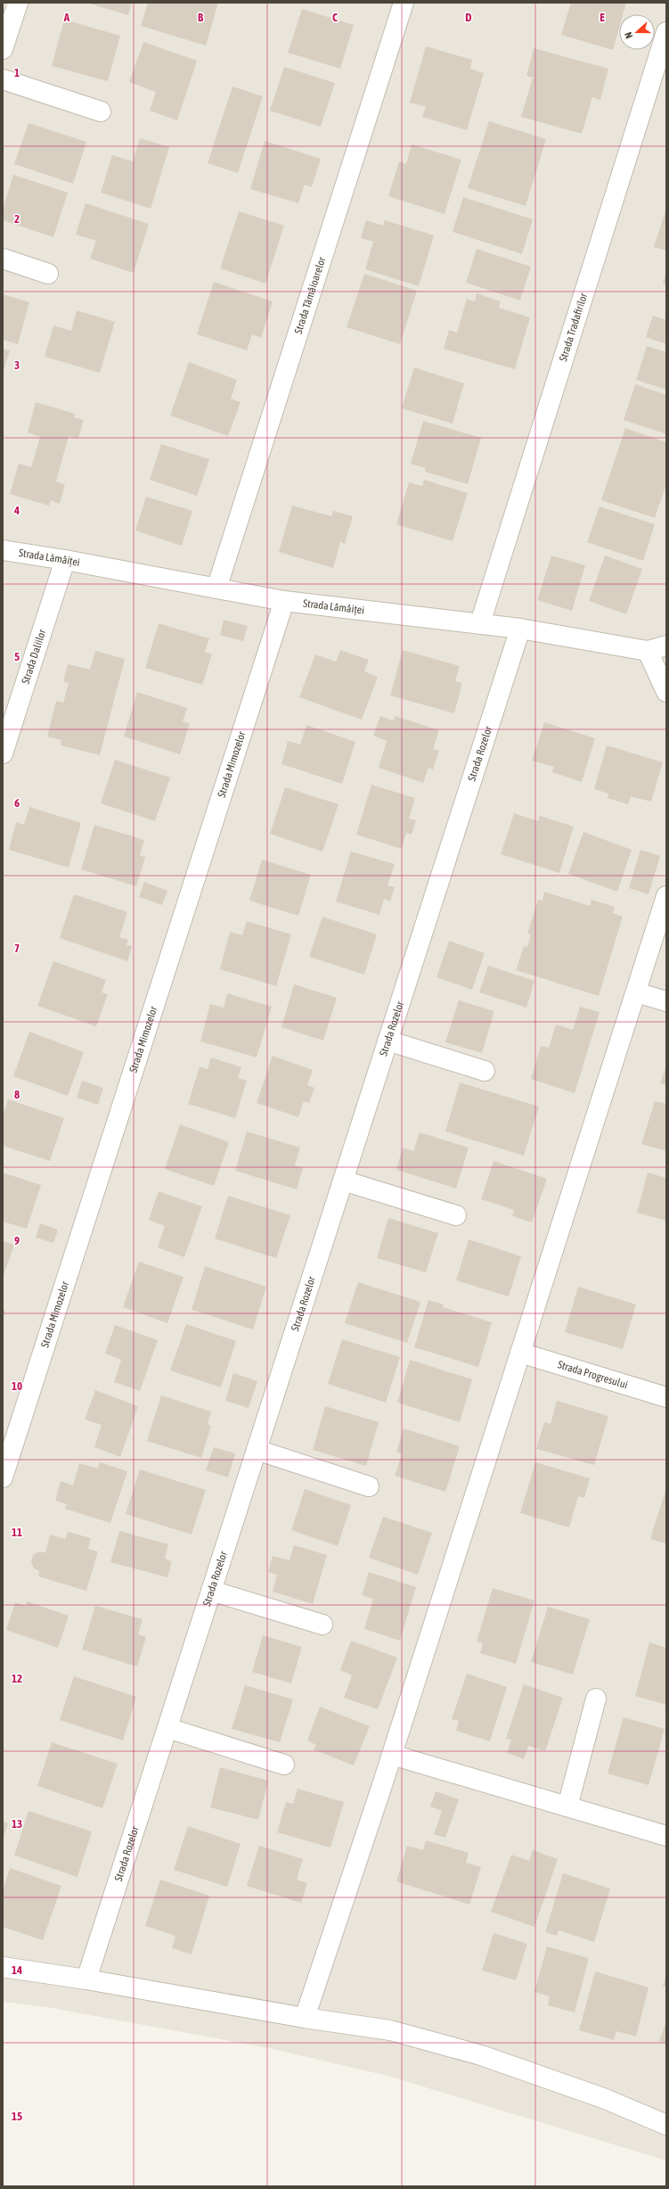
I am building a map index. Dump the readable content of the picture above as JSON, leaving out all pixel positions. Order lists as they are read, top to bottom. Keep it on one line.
{"streets":{"street":["Strada Tămâioarelor","Strada Tradafirilor","Strada Lămâiței","Strada Daliilor","Strada Rozelor","Strada Mimozelor","Strada Progresului"]},"crossings":[["Strada Tămâioarelor","Strada Lămâiței"],["Strada Tradafirilor","Strada Lămâiței"],["Strada Lămâiței","Strada Daliilor"],["Strada Lămâiței","Strada Rozelor"],["Strada Lămâiței","Strada Mimozelor"]],"north":"left","grid":{"columns":["A","B","C","D","E"],"rows":["1","2","3","4","5","6","7","8","9","10","11","12","13","14","15"]}}
